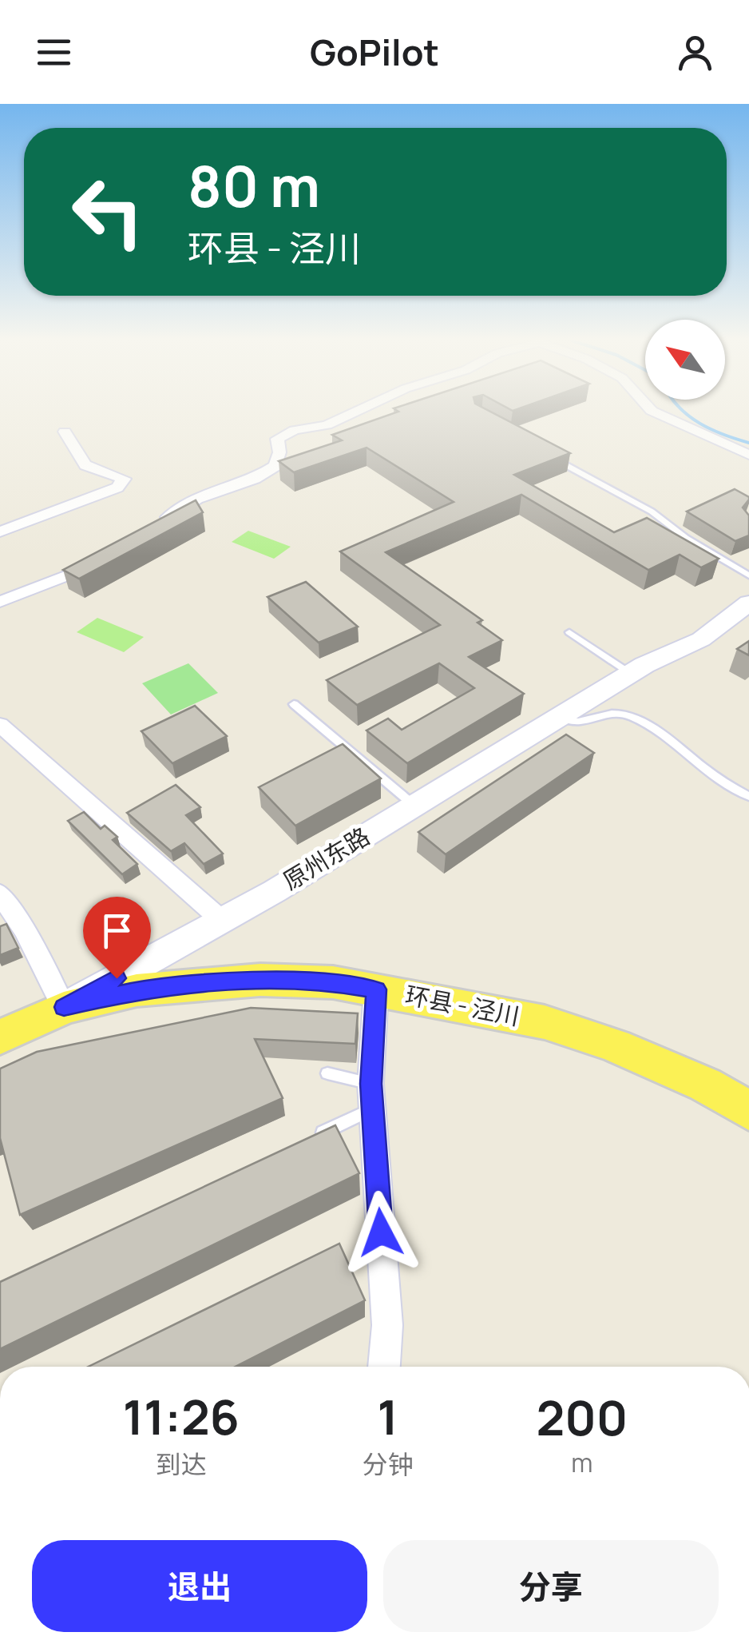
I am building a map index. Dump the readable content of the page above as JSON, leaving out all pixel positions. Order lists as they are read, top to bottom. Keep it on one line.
{"streets":{"main road":["原州东路","环县 - 泾川"]},"crossings":[["原州东路","环县 - 泾川"]],"north":"top left","page":{"header":"GoPilot","turn":["80 m","环县 - 泾川"],"eta":["11:26","到达","1","分钟","200","m"],"buttons":["退出","分享"]}}
